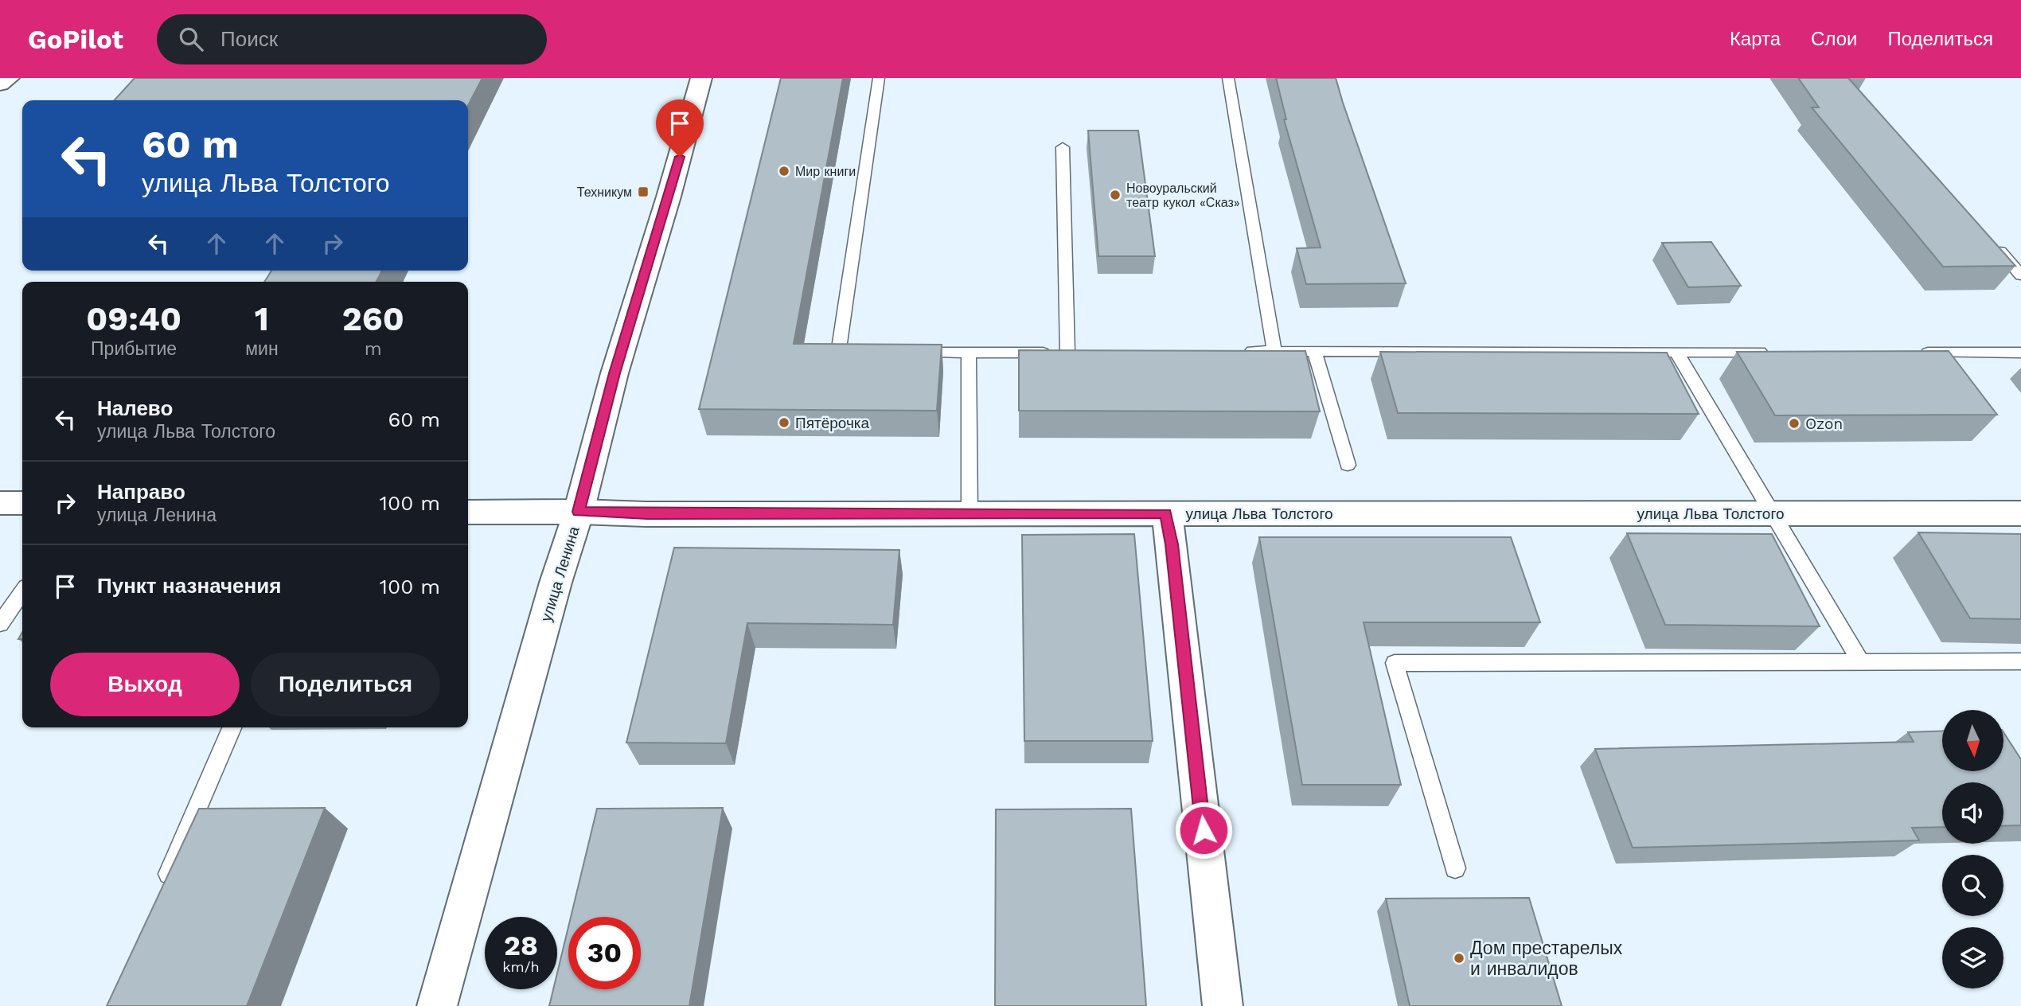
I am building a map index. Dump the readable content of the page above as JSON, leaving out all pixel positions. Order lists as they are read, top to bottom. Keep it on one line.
{"streets":{"street":["улица Льва Толстого","улица Ленина"]},"crossings":[["улица Льва Толстого","улица Ленина"]],"places":{"other":["Мир книги","Новоуральский театр кукол «Сказ»","Пятёрочка","Ozon","Дом престарелых и инвалидов"],"transit":["Техникум"]},"north":"bottom","page":{"header":"GoPilot","search":"Поиск","nav":["Карта","Слои","Поделиться"],"turn":["60 m","улица Льва Толстого"],"eta":["09:40","Прибытие","1","мин","260","m"],"list":[{"name":"Налево","note":"улица Льва Толстого","value":"60 m"},{"name":"Направо","note":"улица Ленина","value":"100 m"},{"name":"Пункт назначения","value":"100 m"}],"buttons":["Выход","Поделиться"],"speed":"28 km/h","limit":"30"}}
